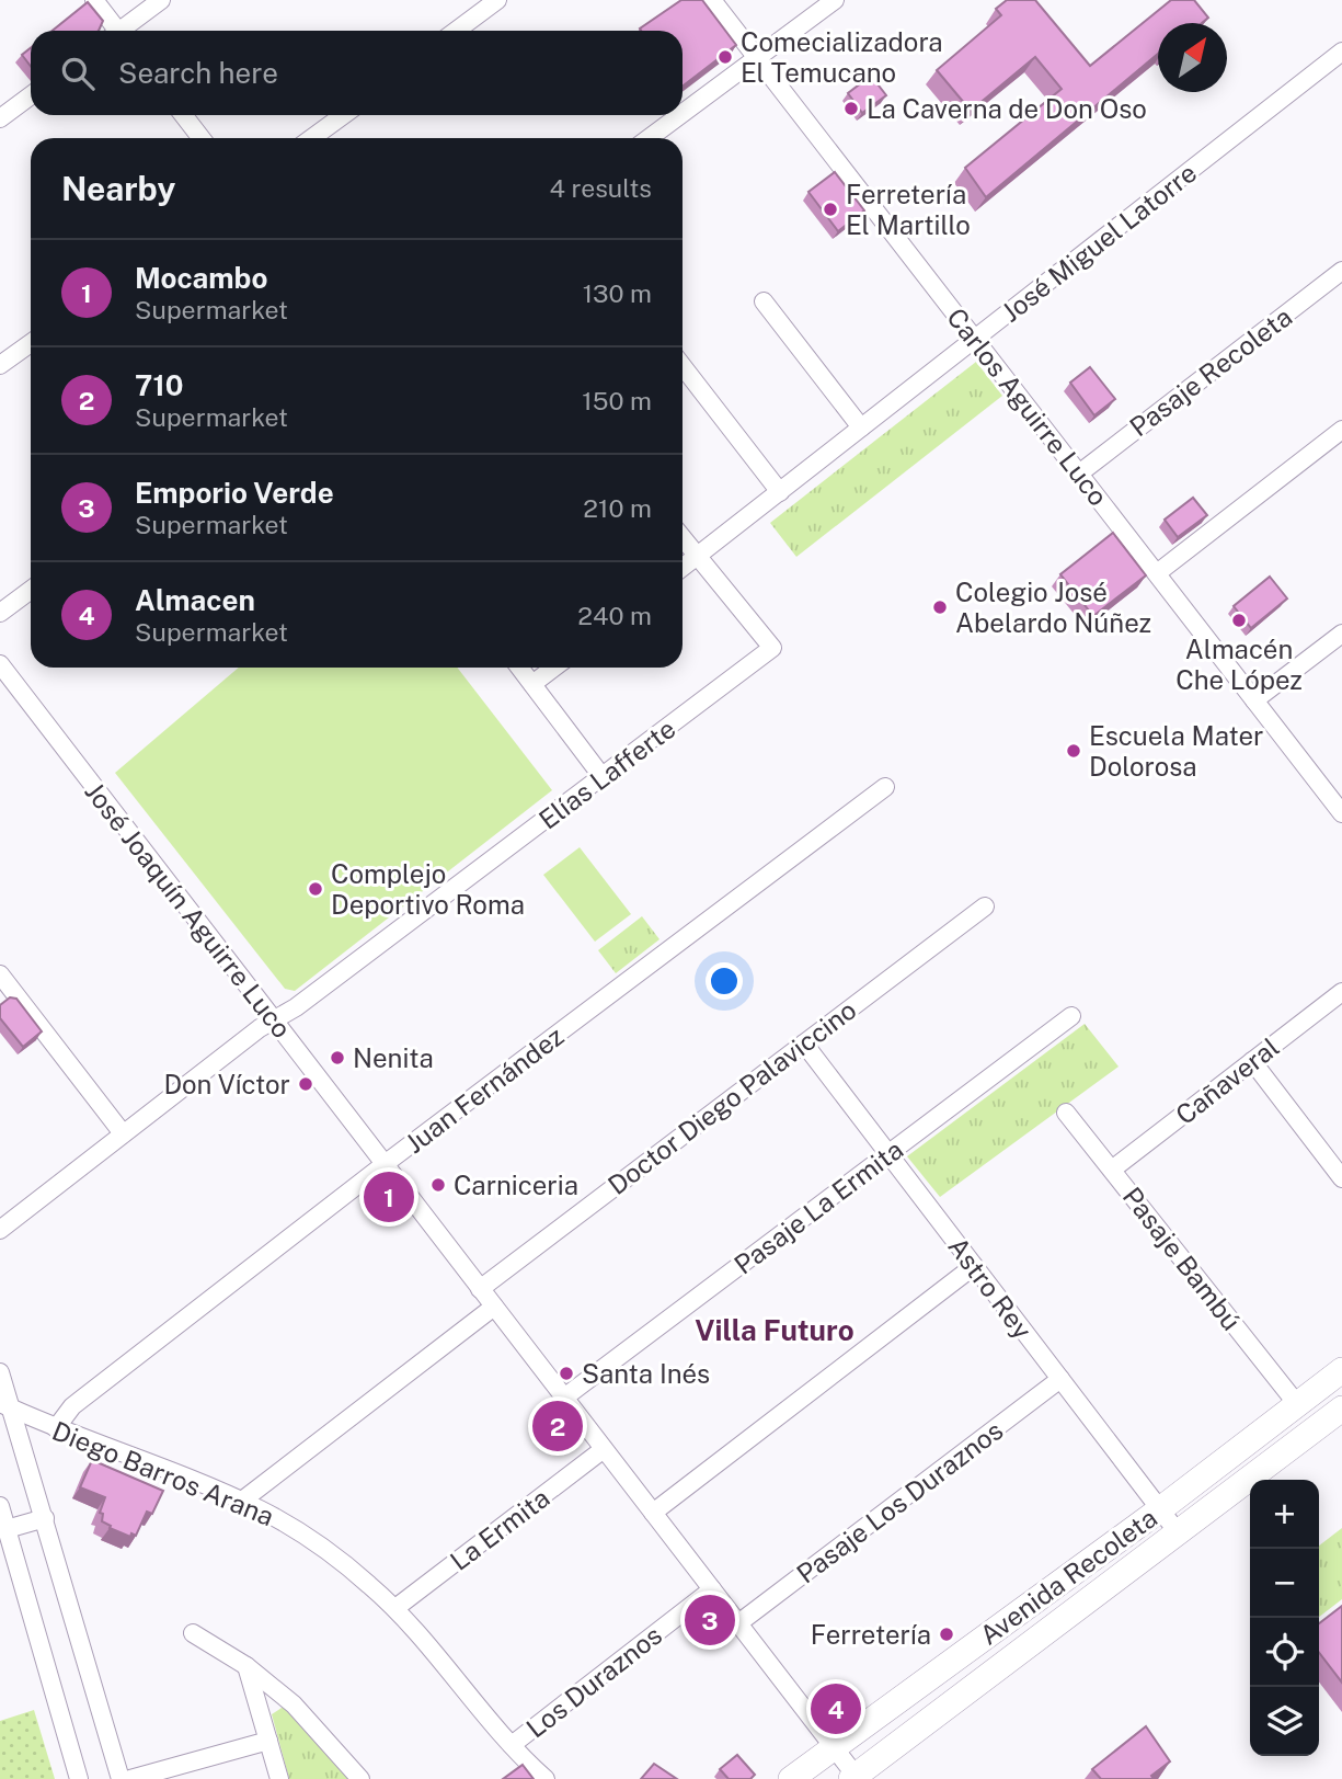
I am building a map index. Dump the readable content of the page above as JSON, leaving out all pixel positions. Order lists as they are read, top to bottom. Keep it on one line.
{"streets":{"main road":["Avenida Recoleta"],"street":["José Miguel Latorre","Pasaje Recoleta","Carlos Aguirre Luco","Elías Lafferte","José Joaquín Aguirre Luco","Cañaveral","Juan Fernández","Doctor Diego Palaviccino","Pasaje La Ermita","Pasaje Bambú","Astro Rey","Diego Barros Arana","Pasaje Los Duraznos","La Ermita","Los Duraznos"]},"crossings":[["José Miguel Latorre","Carlos Aguirre Luco"],["José Miguel Latorre","Elías Lafferte"],["Pasaje Recoleta","Carlos Aguirre Luco"],["Elías Lafferte","José Joaquín Aguirre Luco"],["José Joaquín Aguirre Luco","Juan Fernández"],["José Joaquín Aguirre Luco","Doctor Diego Palaviccino"],["José Joaquín Aguirre Luco","Pasaje La Ermita"],["José Joaquín Aguirre Luco","Pasaje Los Duraznos"],["José Joaquín Aguirre Luco","La Ermita"],["José Joaquín Aguirre Luco","Avenida Recoleta"],["José Joaquín Aguirre Luco","Los Duraznos"],["Cañaveral","Pasaje Bambú"],["Juan Fernández","Diego Barros Arana"],["Doctor Diego Palaviccino","Astro Rey"],["Pasaje La Ermita","Astro Rey"],["Pasaje Bambú","Avenida Recoleta"],["Astro Rey","Pasaje Los Duraznos"],["Astro Rey","Avenida Recoleta"],["Diego Barros Arana","La Ermita"],["Diego Barros Arana","Los Duraznos"]],"districts":["Villa Futuro"],"places":["Comecializadora El Temucano","La Caverna de Don Oso","Ferretería El Martillo","Colegio José Abelardo Núñez","Almacén Che López","Escuela Mater Dolorosa","Complejo Deportivo Roma","Nenita","Don Víctor","Carniceria","Santa Inés","Ferretería"],"north":"top right","page":{"search":"Search here","heading":["Nearby","4 results"],"list":[{"mark":"1","name":"Mocambo","note":"Supermarket","value":"130 m"},{"mark":"2","name":"710","note":"Supermarket","value":"150 m"},{"mark":"3","name":"Emporio Verde","note":"Supermarket","value":"210 m"},{"mark":"4","name":"Almacen","note":"Supermarket","value":"240 m"}],"pins":["1","2","3","4"],"map_buttons":["+","−"]}}
